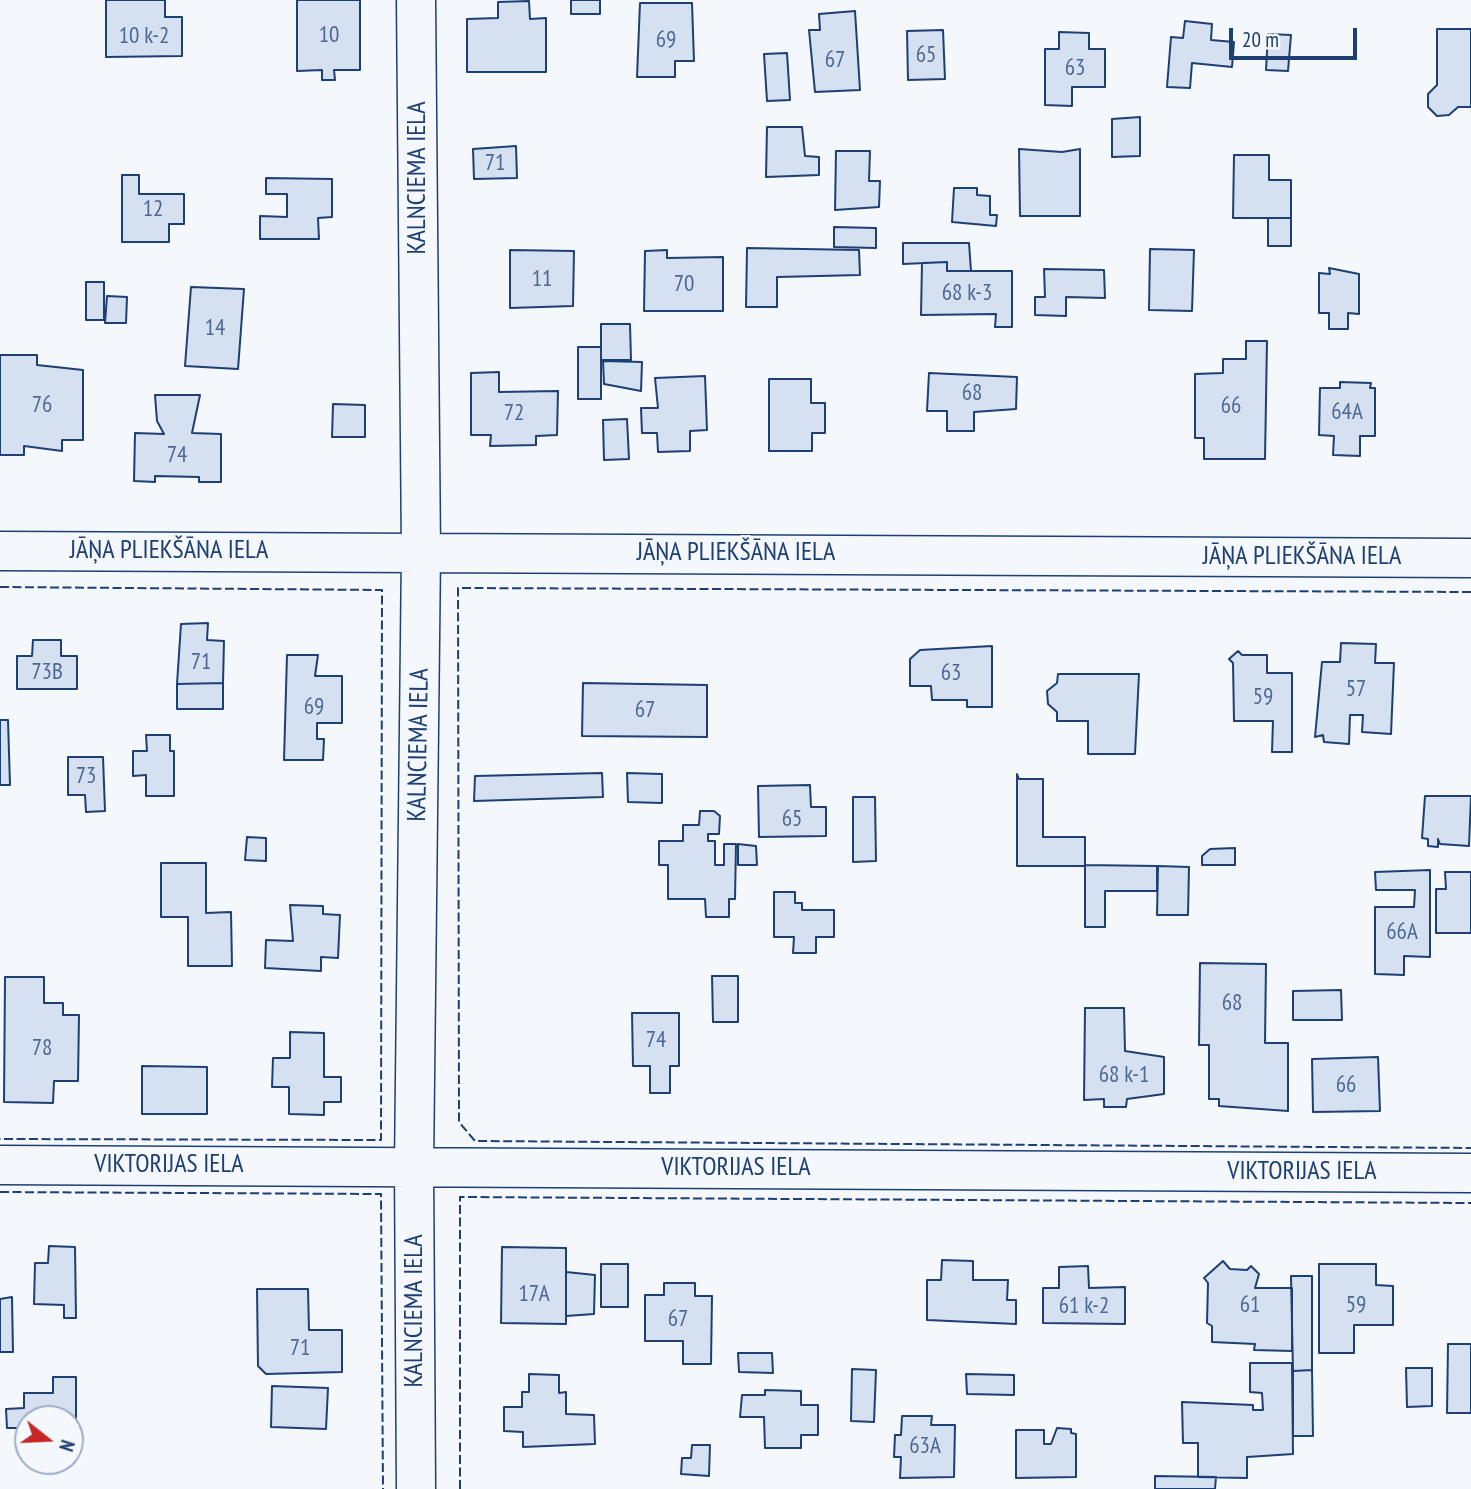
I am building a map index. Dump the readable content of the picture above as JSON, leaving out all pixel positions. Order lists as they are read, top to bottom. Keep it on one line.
{"streets":{"street":["KALNCIEMA IELA","JĀŅA PLIEKŠĀNA IELA","VIKTORIJAS IELA"]},"crossings":[["KALNCIEMA IELA","JĀŅA PLIEKŠĀNA IELA"],["KALNCIEMA IELA","VIKTORIJAS IELA"]],"house_numbers":["10","10 k-2","69","65","67","63","71","12","11","70","68 k-3","14","68","76","66","64A","72","74","71","73B","63","57","59","69","67","73","65","66A","68","74","78","68 k-1","66","17A","61","59","61 k-2","67","71","63A"],"scale_bar":"20 m","north":"right"}
